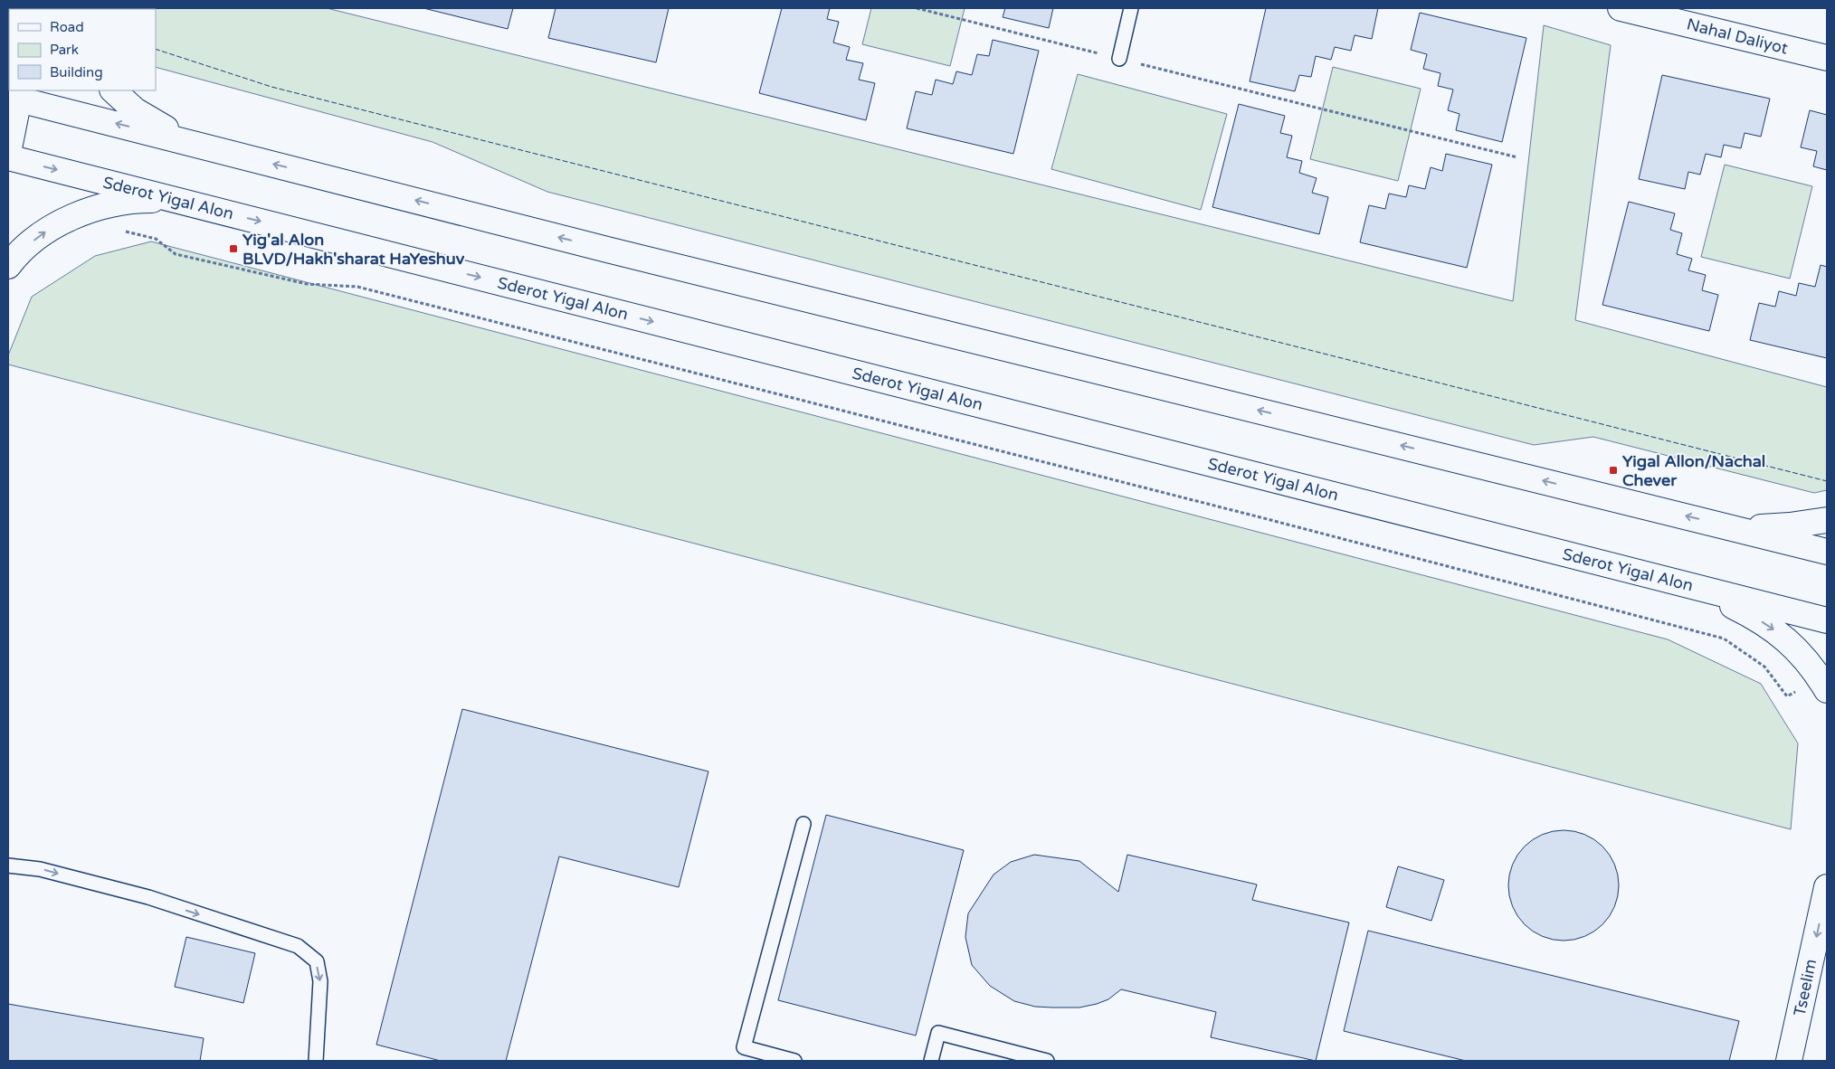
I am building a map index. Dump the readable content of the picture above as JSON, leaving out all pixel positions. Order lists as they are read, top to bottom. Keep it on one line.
{"streets":{"main road":["Nahal Daliyot","Sderot Yigal Alon","Tseelim"]},"one_way":["Tseelim"],"places":{"transit":["Yig'al Alon BLVD/Hakh'sharat HaYeshuv","Yigal Allon/Nachal Chever"]},"legend":["Road","Park","Building"]}
